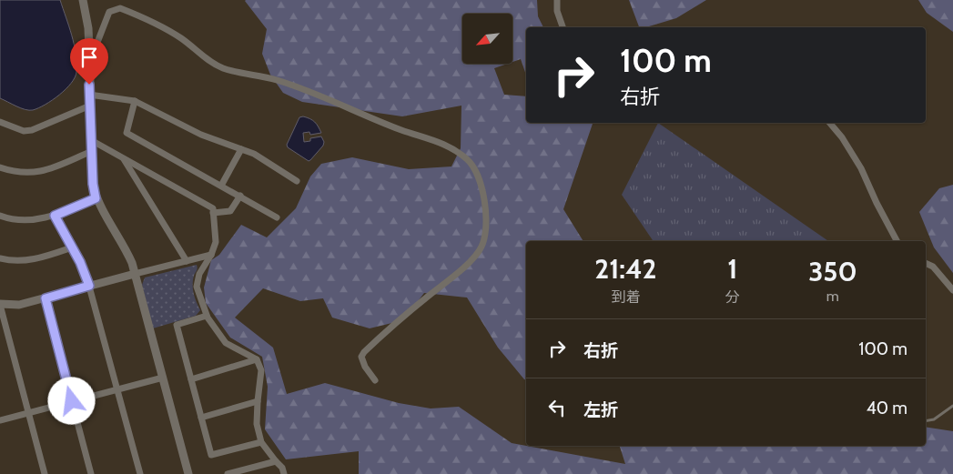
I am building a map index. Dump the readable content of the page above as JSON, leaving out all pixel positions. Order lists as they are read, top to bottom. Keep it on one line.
{"north":"bottom left","page":{"turn":["100 m","右折"],"eta":["21:42","到着","1","分","350","m"],"list":[{"name":"右折","value":"100 m"},{"name":"左折","value":"40 m"}]}}
